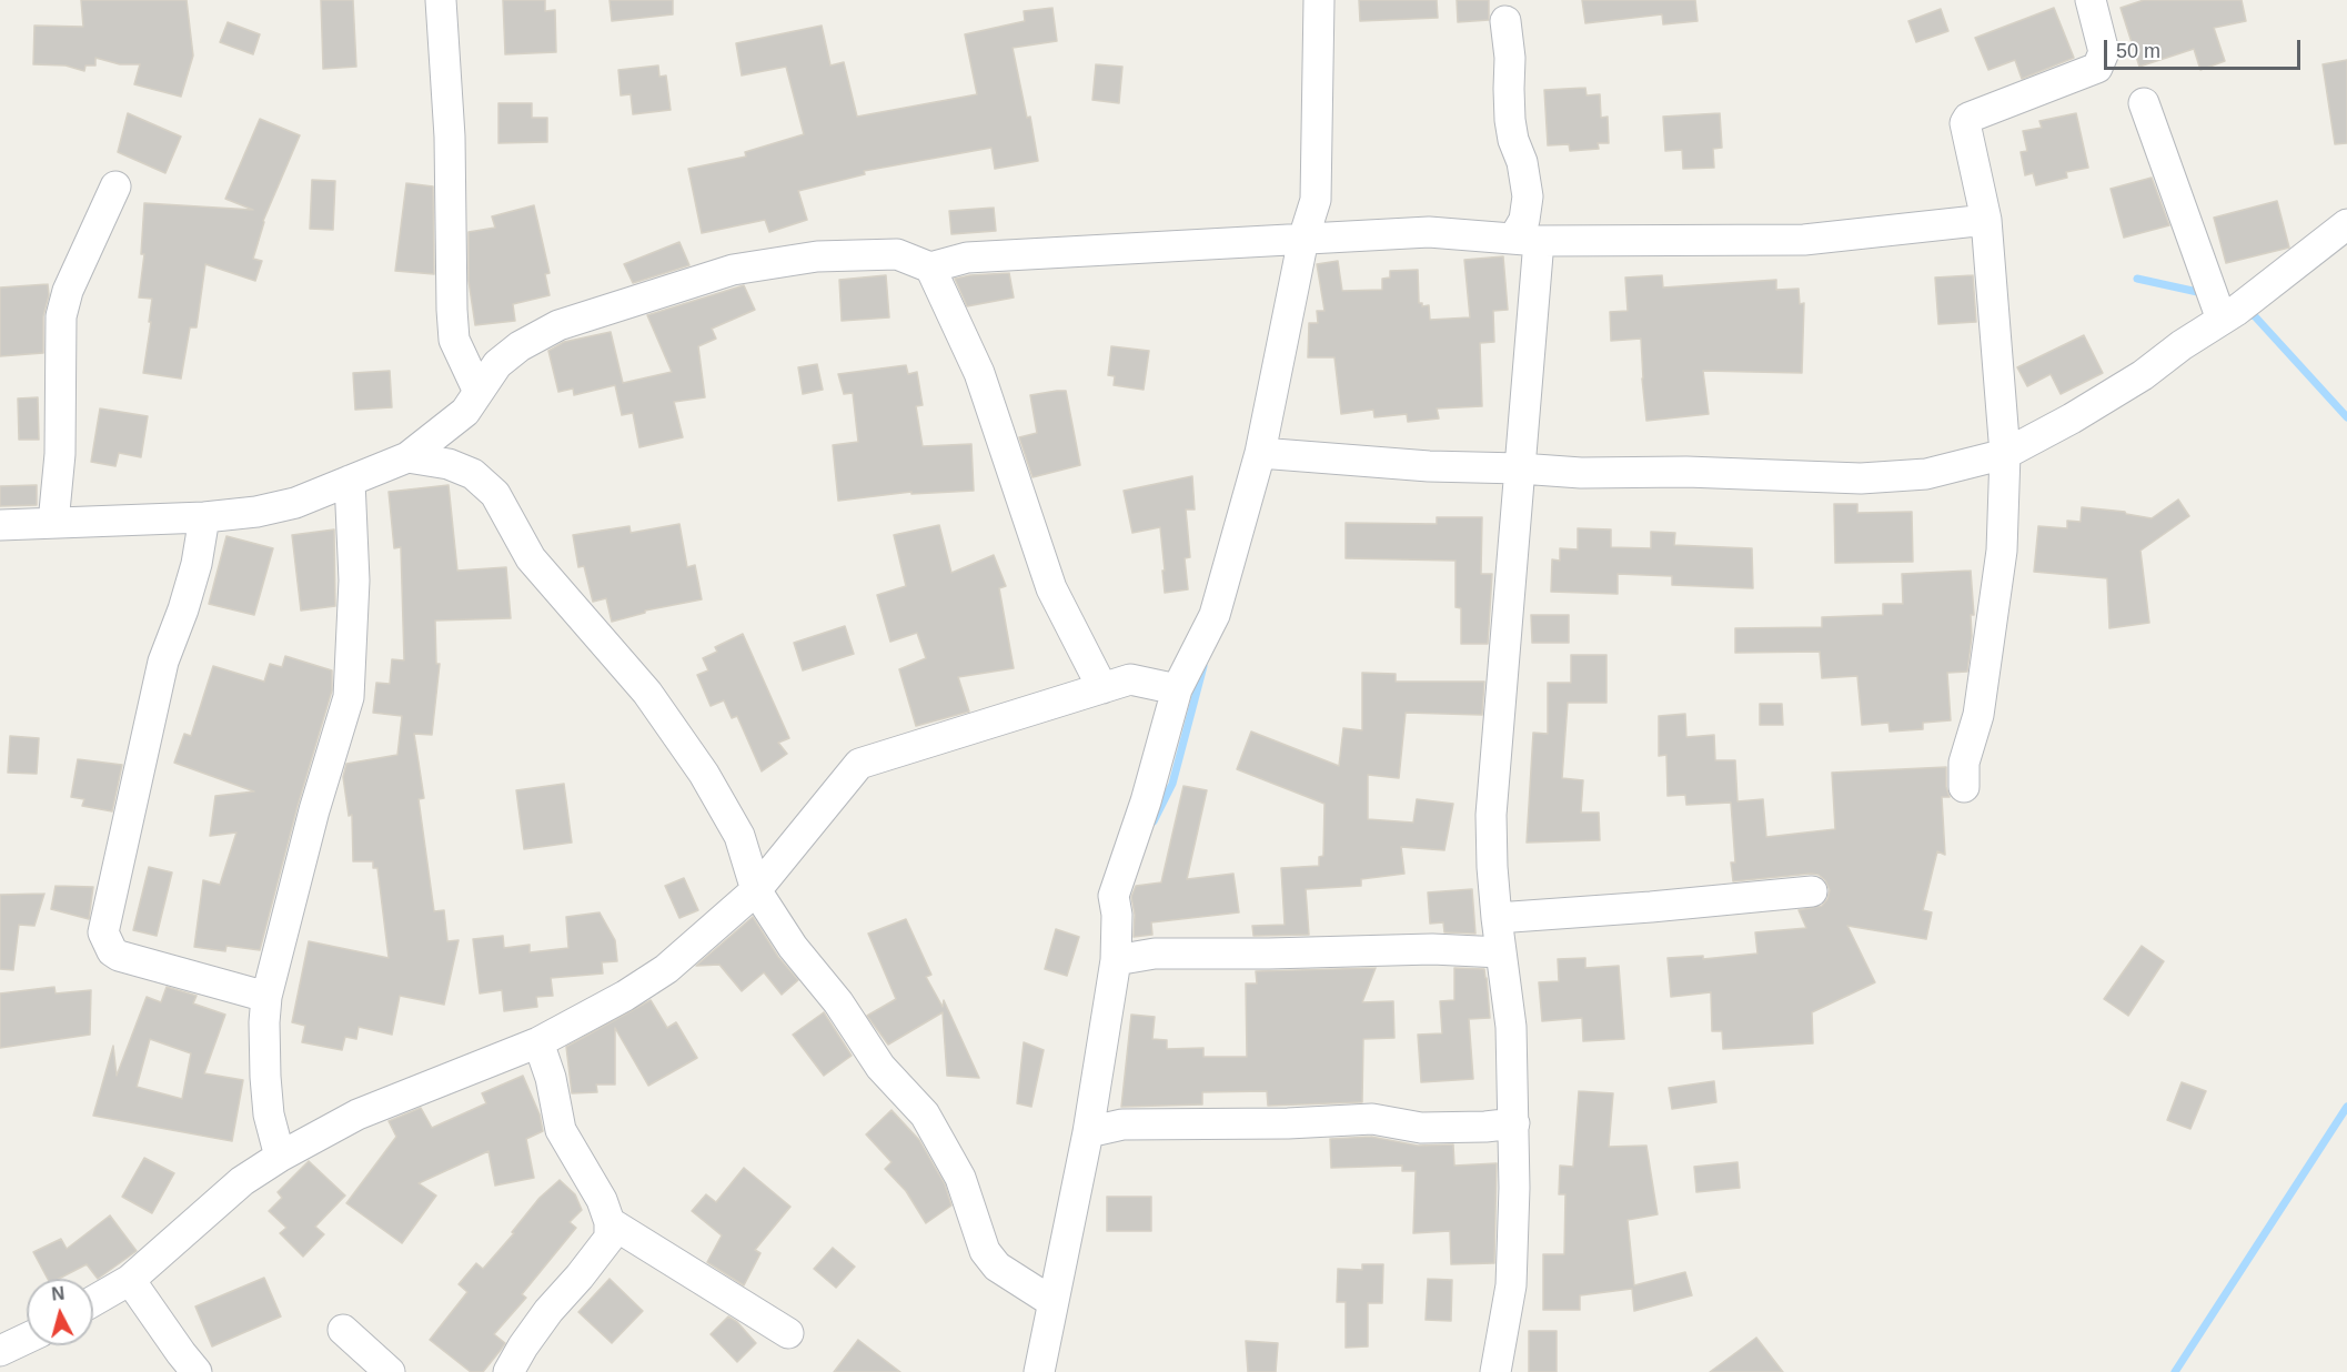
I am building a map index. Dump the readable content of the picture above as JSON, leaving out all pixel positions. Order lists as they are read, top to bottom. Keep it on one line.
{"scale_bar":"50 m","north":"top"}
